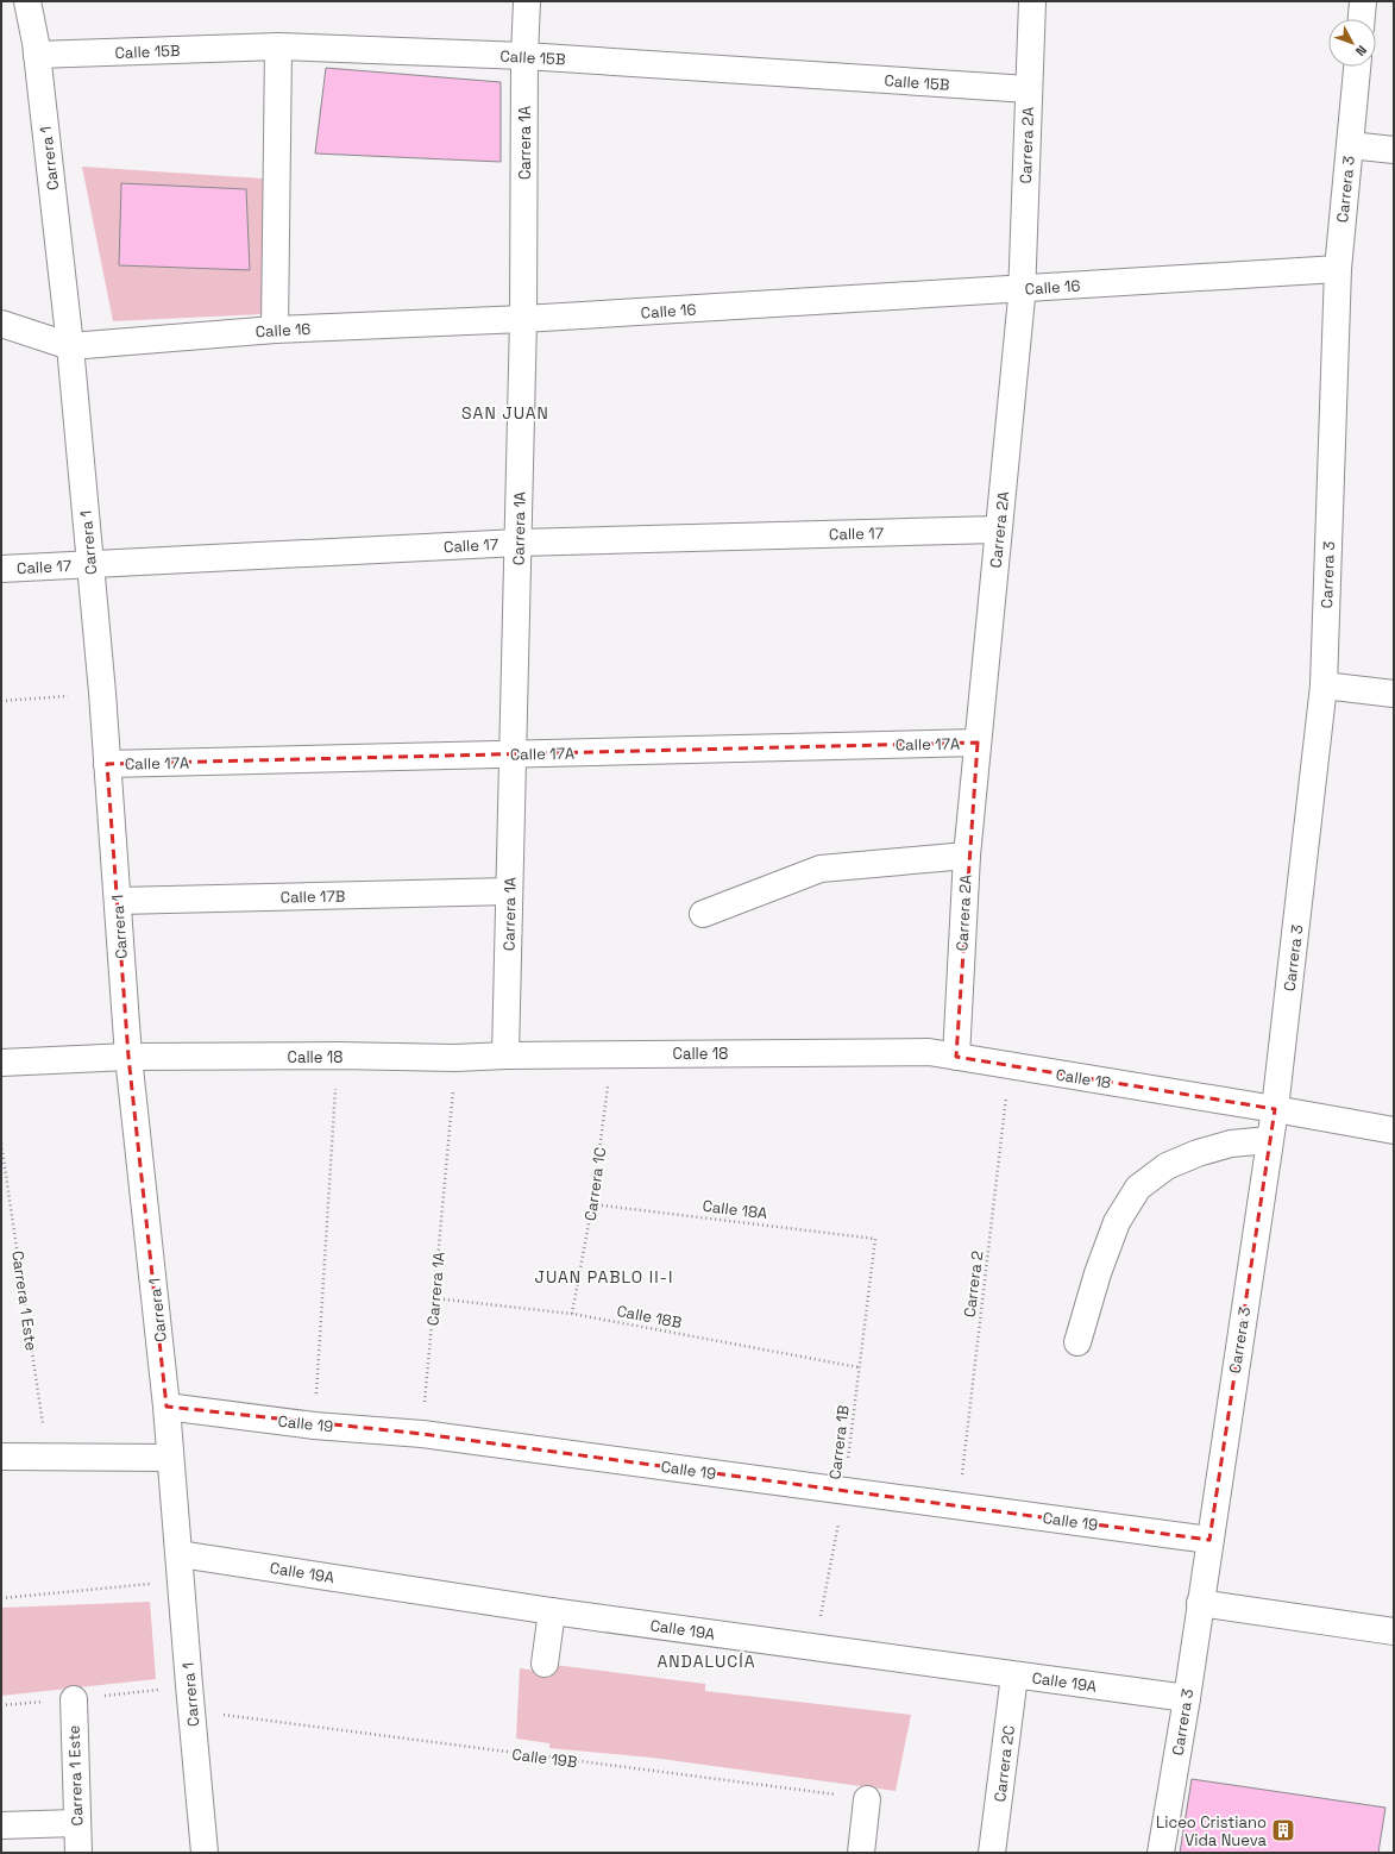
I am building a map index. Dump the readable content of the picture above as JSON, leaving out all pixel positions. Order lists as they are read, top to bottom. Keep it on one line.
{"streets":{"street":["Calle 15B","Carrera 1A","Carrera 2A","Carrera 1","Carrera 3","Calle 16","Calle 17","Calle 17A","Calle 17B","Calle 18","Carrera 1 Este","Calle 19","Calle 19A","Carrera 2C"],"path":["Carrera 1C","Calle 18A","Carrera 2","Calle 18B","Carrera 1B","Calle 19B"]},"crossings":[["Calle 15B","Carrera 1A"],["Calle 15B","Carrera 2A"],["Calle 15B","Carrera 1"],["Carrera 1A","Calle 16"],["Carrera 1A","Calle 17"],["Carrera 1A","Calle 17A"],["Carrera 1A","Calle 17B"],["Carrera 1A","Calle 18"],["Carrera 1A","Calle 18B"],["Carrera 1A","Calle 19"],["Carrera 2A","Calle 16"],["Carrera 2A","Calle 17"],["Carrera 2A","Calle 17A"],["Carrera 2A","Calle 18"],["Carrera 1","Calle 16"],["Carrera 1","Calle 17"],["Carrera 1","Calle 17A"],["Carrera 1","Calle 17B"],["Carrera 1","Calle 18"],["Carrera 1","Calle 19"],["Carrera 1","Calle 19A"],["Carrera 3","Calle 16"],["Carrera 3","Calle 18"],["Carrera 3","Calle 19"],["Carrera 3","Calle 19A"],["Calle 18","Carrera 1C"],["Calle 18","Carrera 2"],["Carrera 1C","Calle 18A"],["Carrera 1C","Calle 18B"],["Calle 18A","Carrera 1B"],["Carrera 2","Calle 19"],["Calle 18B","Carrera 1B"],["Calle 19","Carrera 1B"],["Carrera 1B","Calle 19A"],["Calle 19A","Carrera 2C"]],"districts":["SAN JUAN","JUAN PABLO II-I","ANDALUCÍA"],"places":{"building":["Liceo Cristiano Vida Nueva"]},"north":"bottom right"}
